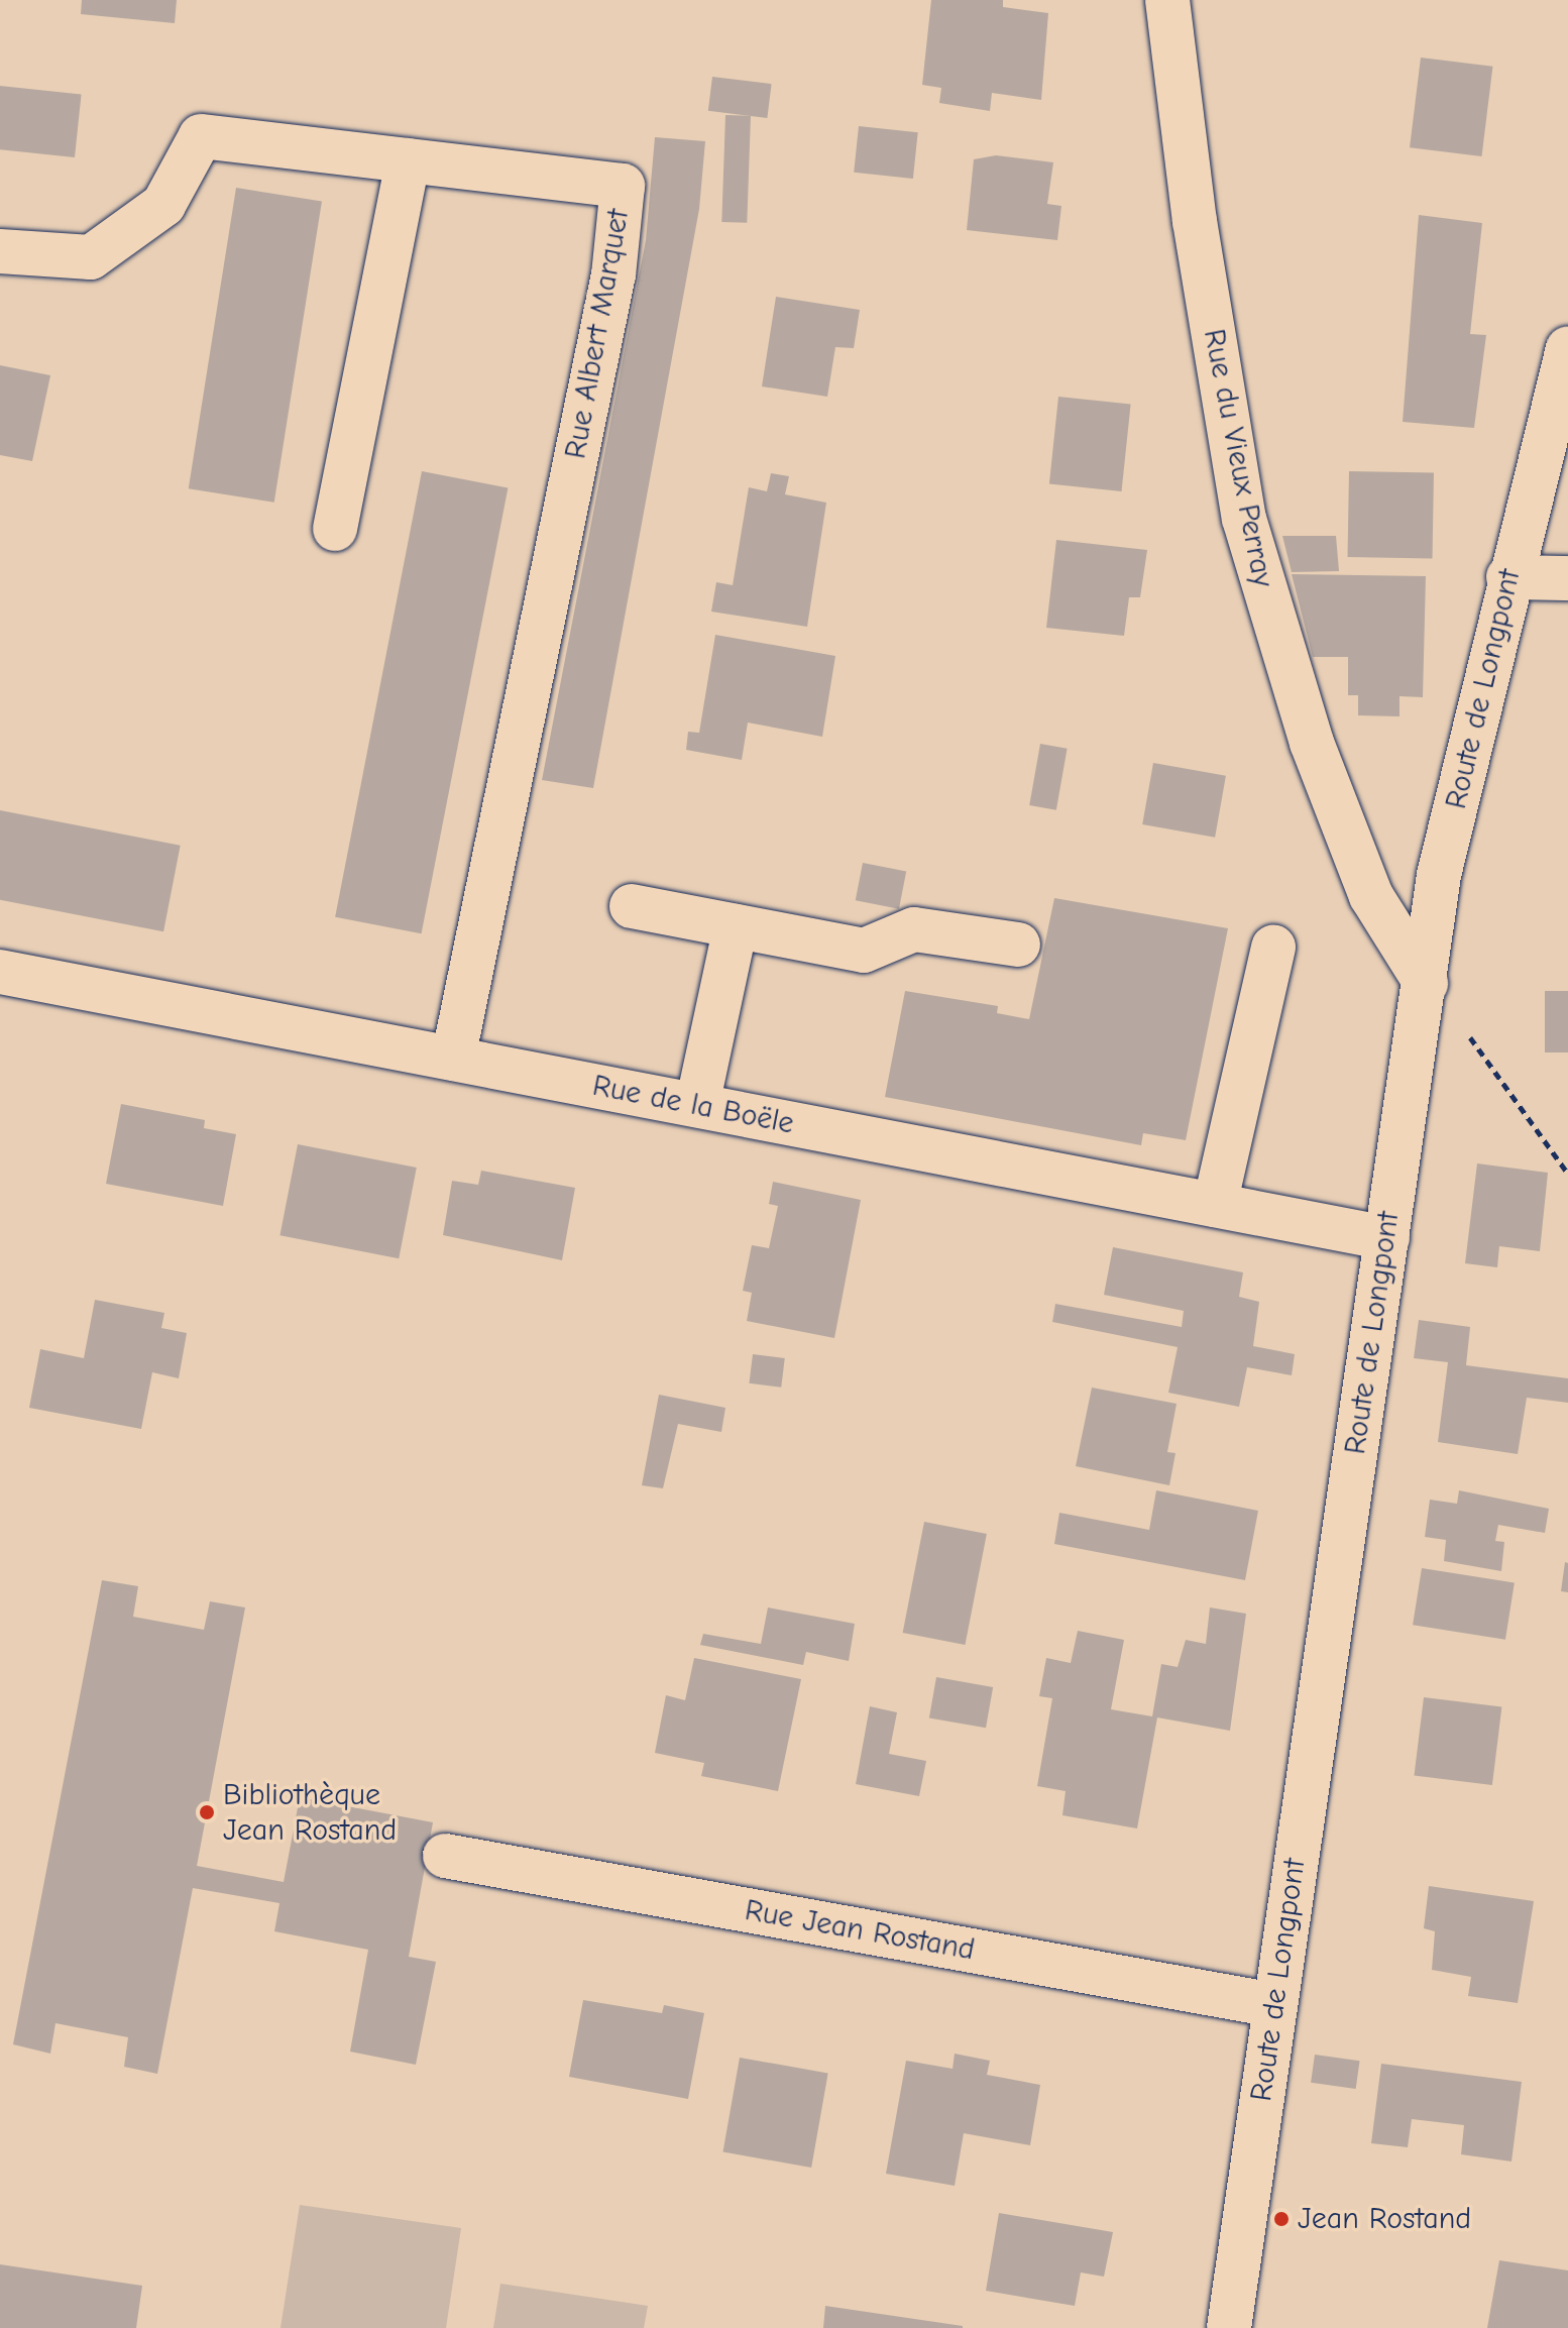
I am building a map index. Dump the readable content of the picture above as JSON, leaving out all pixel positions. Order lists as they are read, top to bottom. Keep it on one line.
{"streets":{"street":["Rue Albert Marquet","Rue du Vieux Perray","Route de Longpont","Rue de la Boële","Rue Jean Rostand"]},"crossings":[["Rue Albert Marquet","Rue de la Boële"],["Rue du Vieux Perray","Route de Longpont"],["Route de Longpont","Rue de la Boële"],["Route de Longpont","Rue Jean Rostand"]],"places":["Bibliothèque Jean Rostand","Jean Rostand"]}
